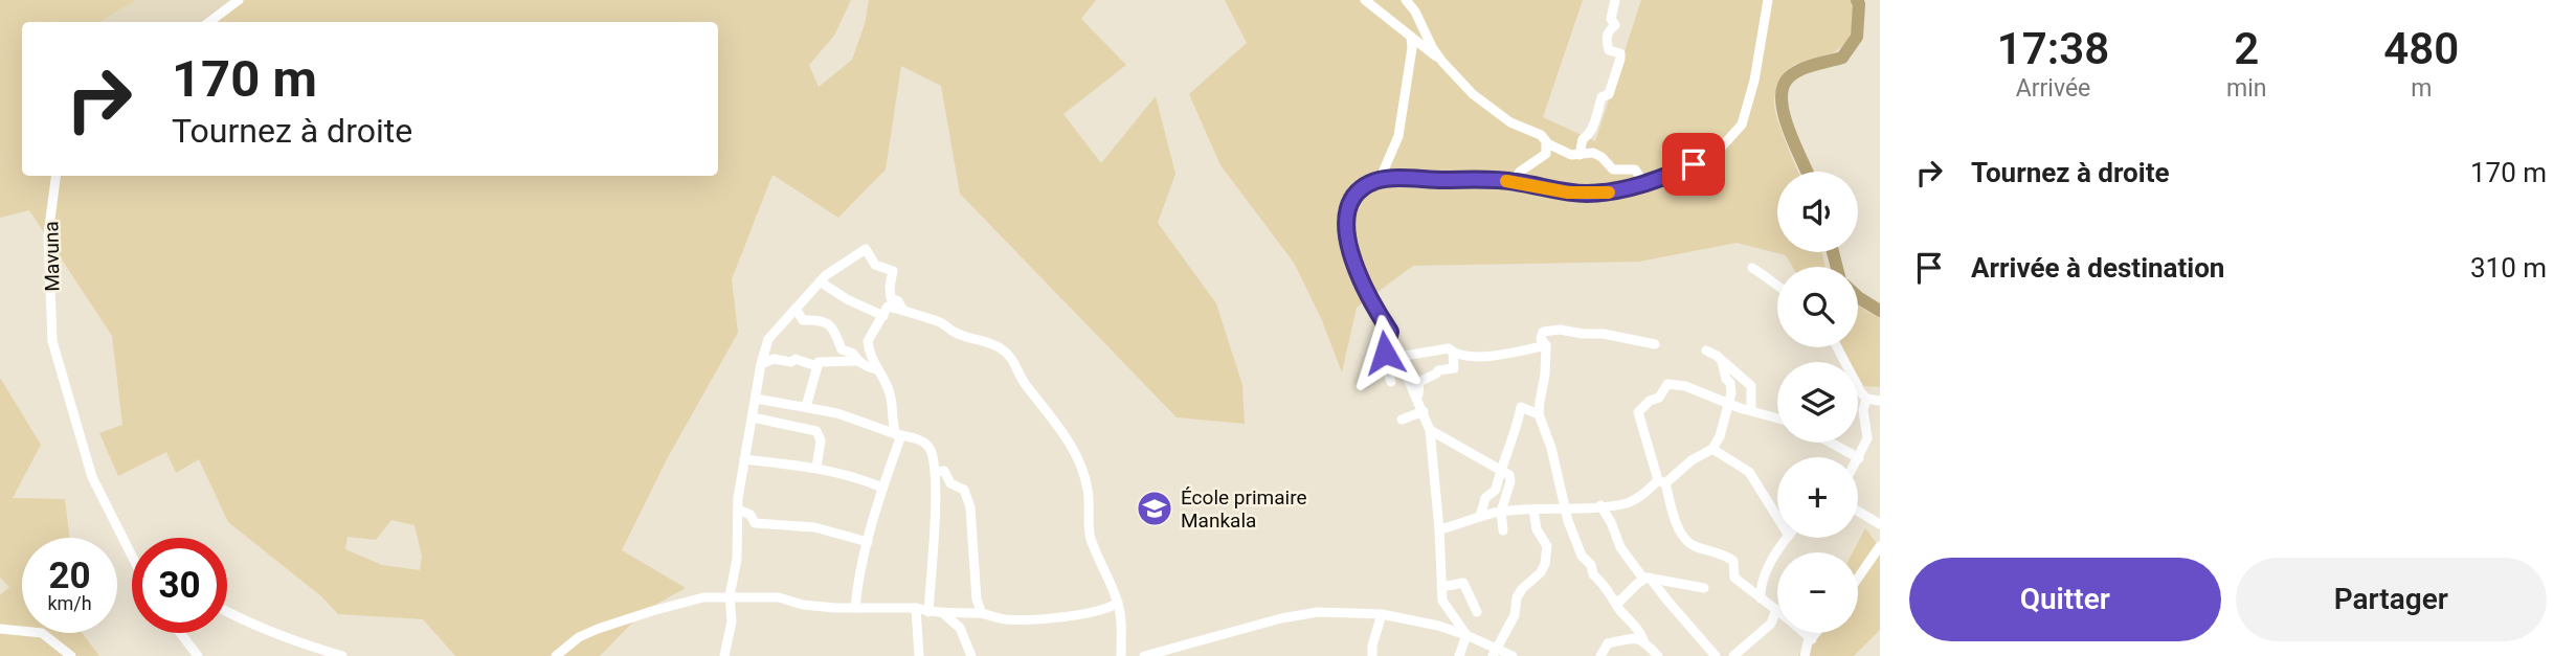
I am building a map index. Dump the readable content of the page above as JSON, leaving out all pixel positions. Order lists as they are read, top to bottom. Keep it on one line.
{"streets":{"street":["Mavuna"]},"places":{"school or university":["École primaire Mankala"]},"page":{"eta":["17:38","Arrivée","2","min","480","m"],"turn":["170 m","Tournez à droite"],"list":[{"name":"Tournez à droite","value":"170 m"},{"name":"Arrivée à destination","value":"310 m"}],"map_buttons":["+","−"],"speed":"20 km/h","limit":"30","buttons":["Quitter","Partager"]}}
